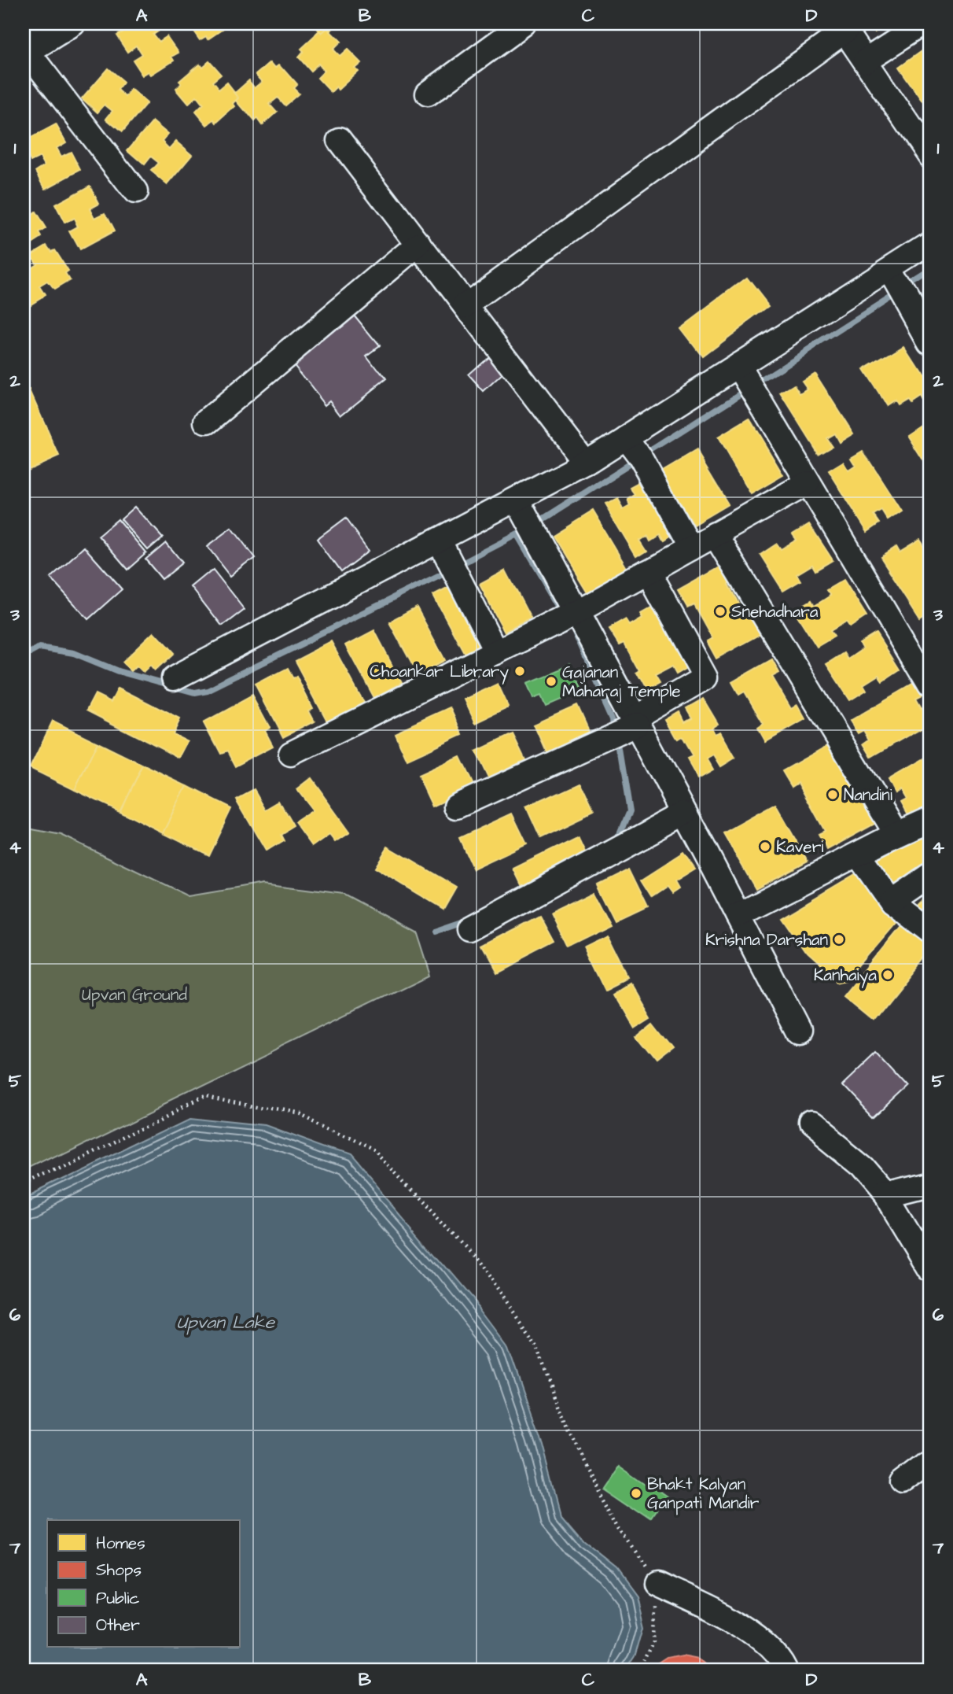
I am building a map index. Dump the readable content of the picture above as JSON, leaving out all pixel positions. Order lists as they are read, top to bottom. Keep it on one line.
{"water":["Upvan Lake"],"parks":["Upvan Ground"],"places":["Snehadhara","Choankar Library","Gajanan Maharaj Temple","Nandini","Kaveri","Krishna Darshan","Kanhaiya","Bhakt Kalyan Ganpati Mandir"],"legend":["Homes","Shops","Public","Other"],"grid":{"columns":["A","B","C","D"],"rows":["1","2","3","4","5","6","7"]}}
